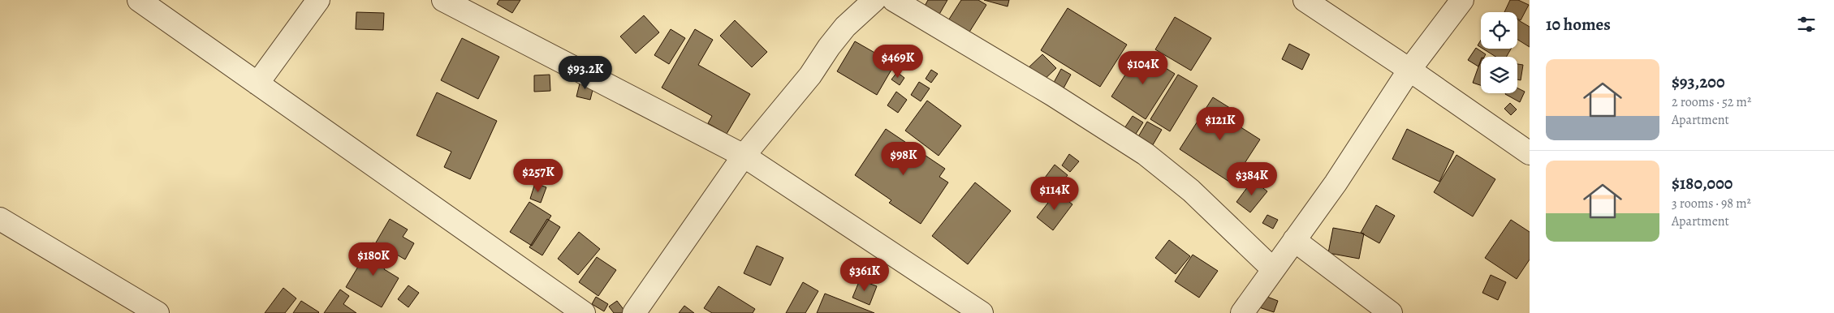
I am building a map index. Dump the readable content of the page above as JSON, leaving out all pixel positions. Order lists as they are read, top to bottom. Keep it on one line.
{"page":{"heading":"10 homes","price":["$469K","$104K","$93.2K","$121K","$98K","$257K","$384K","$114K","$180K","$361K"],"list":[{"name":"$93,200","note":"2 rooms · 52 m² · Apartment"},{"name":"$180,000","note":"3 rooms · 98 m² · Apartment"}]}}
